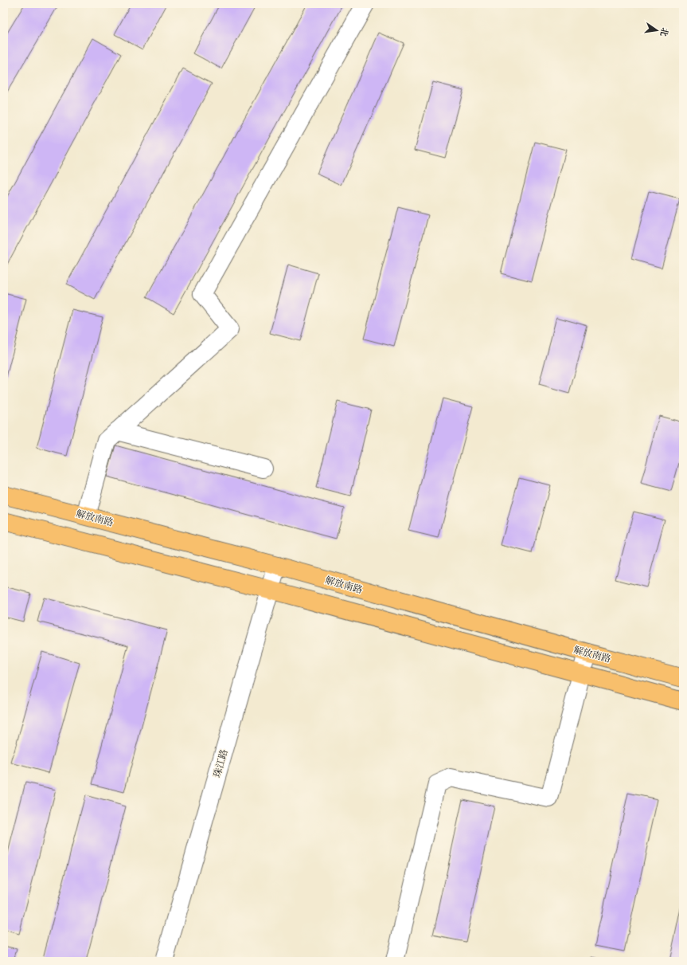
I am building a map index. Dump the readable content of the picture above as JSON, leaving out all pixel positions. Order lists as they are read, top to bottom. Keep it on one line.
{"streets":{"main road":["解放南路"],"street":["珠江路"]},"crossings":[["解放南路","珠江路"]],"north":"right"}
